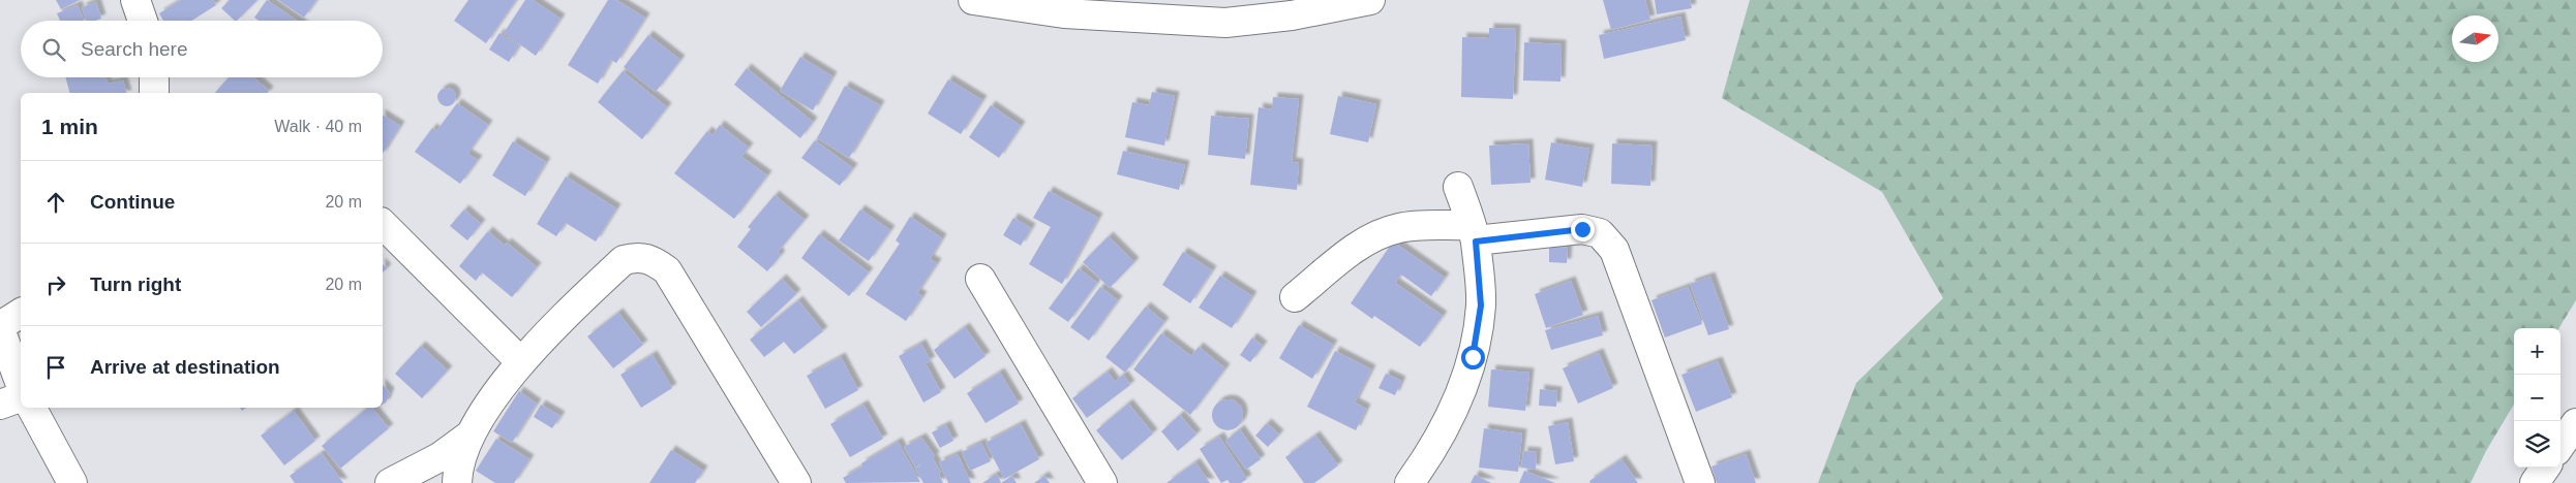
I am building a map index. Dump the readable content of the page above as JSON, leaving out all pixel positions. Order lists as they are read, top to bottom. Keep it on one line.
{"north":"right","page":{"search":"Search here","heading":["1 min","Walk · 40 m"],"list":[["Continue","20 m"],["Turn right","20 m"],"Arrive at destination"],"map_buttons":["+","−"]}}
